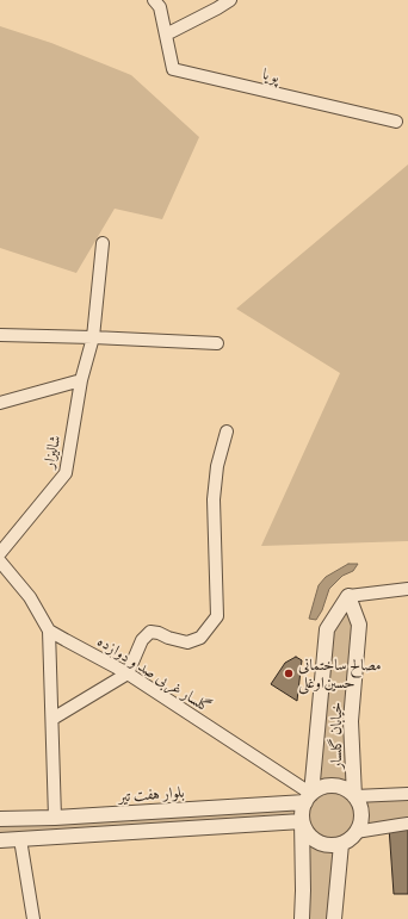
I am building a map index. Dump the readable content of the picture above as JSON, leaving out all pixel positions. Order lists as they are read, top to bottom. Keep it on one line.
{"streets":{"street":["پویا","شالیزار","گلسار غربی صد و دوازده","خیابان گلسار","بلوار هفت تیر"]},"crossings":[["گلسار غربی صد و دوازده","خیابان گلسار"],["گلسار غربی صد و دوازده","بلوار هفت تیر"],["خیابان گلسار","بلوار هفت تیر"]],"places":["مصالح ساختمانی حسین‌اوغلی"]}
